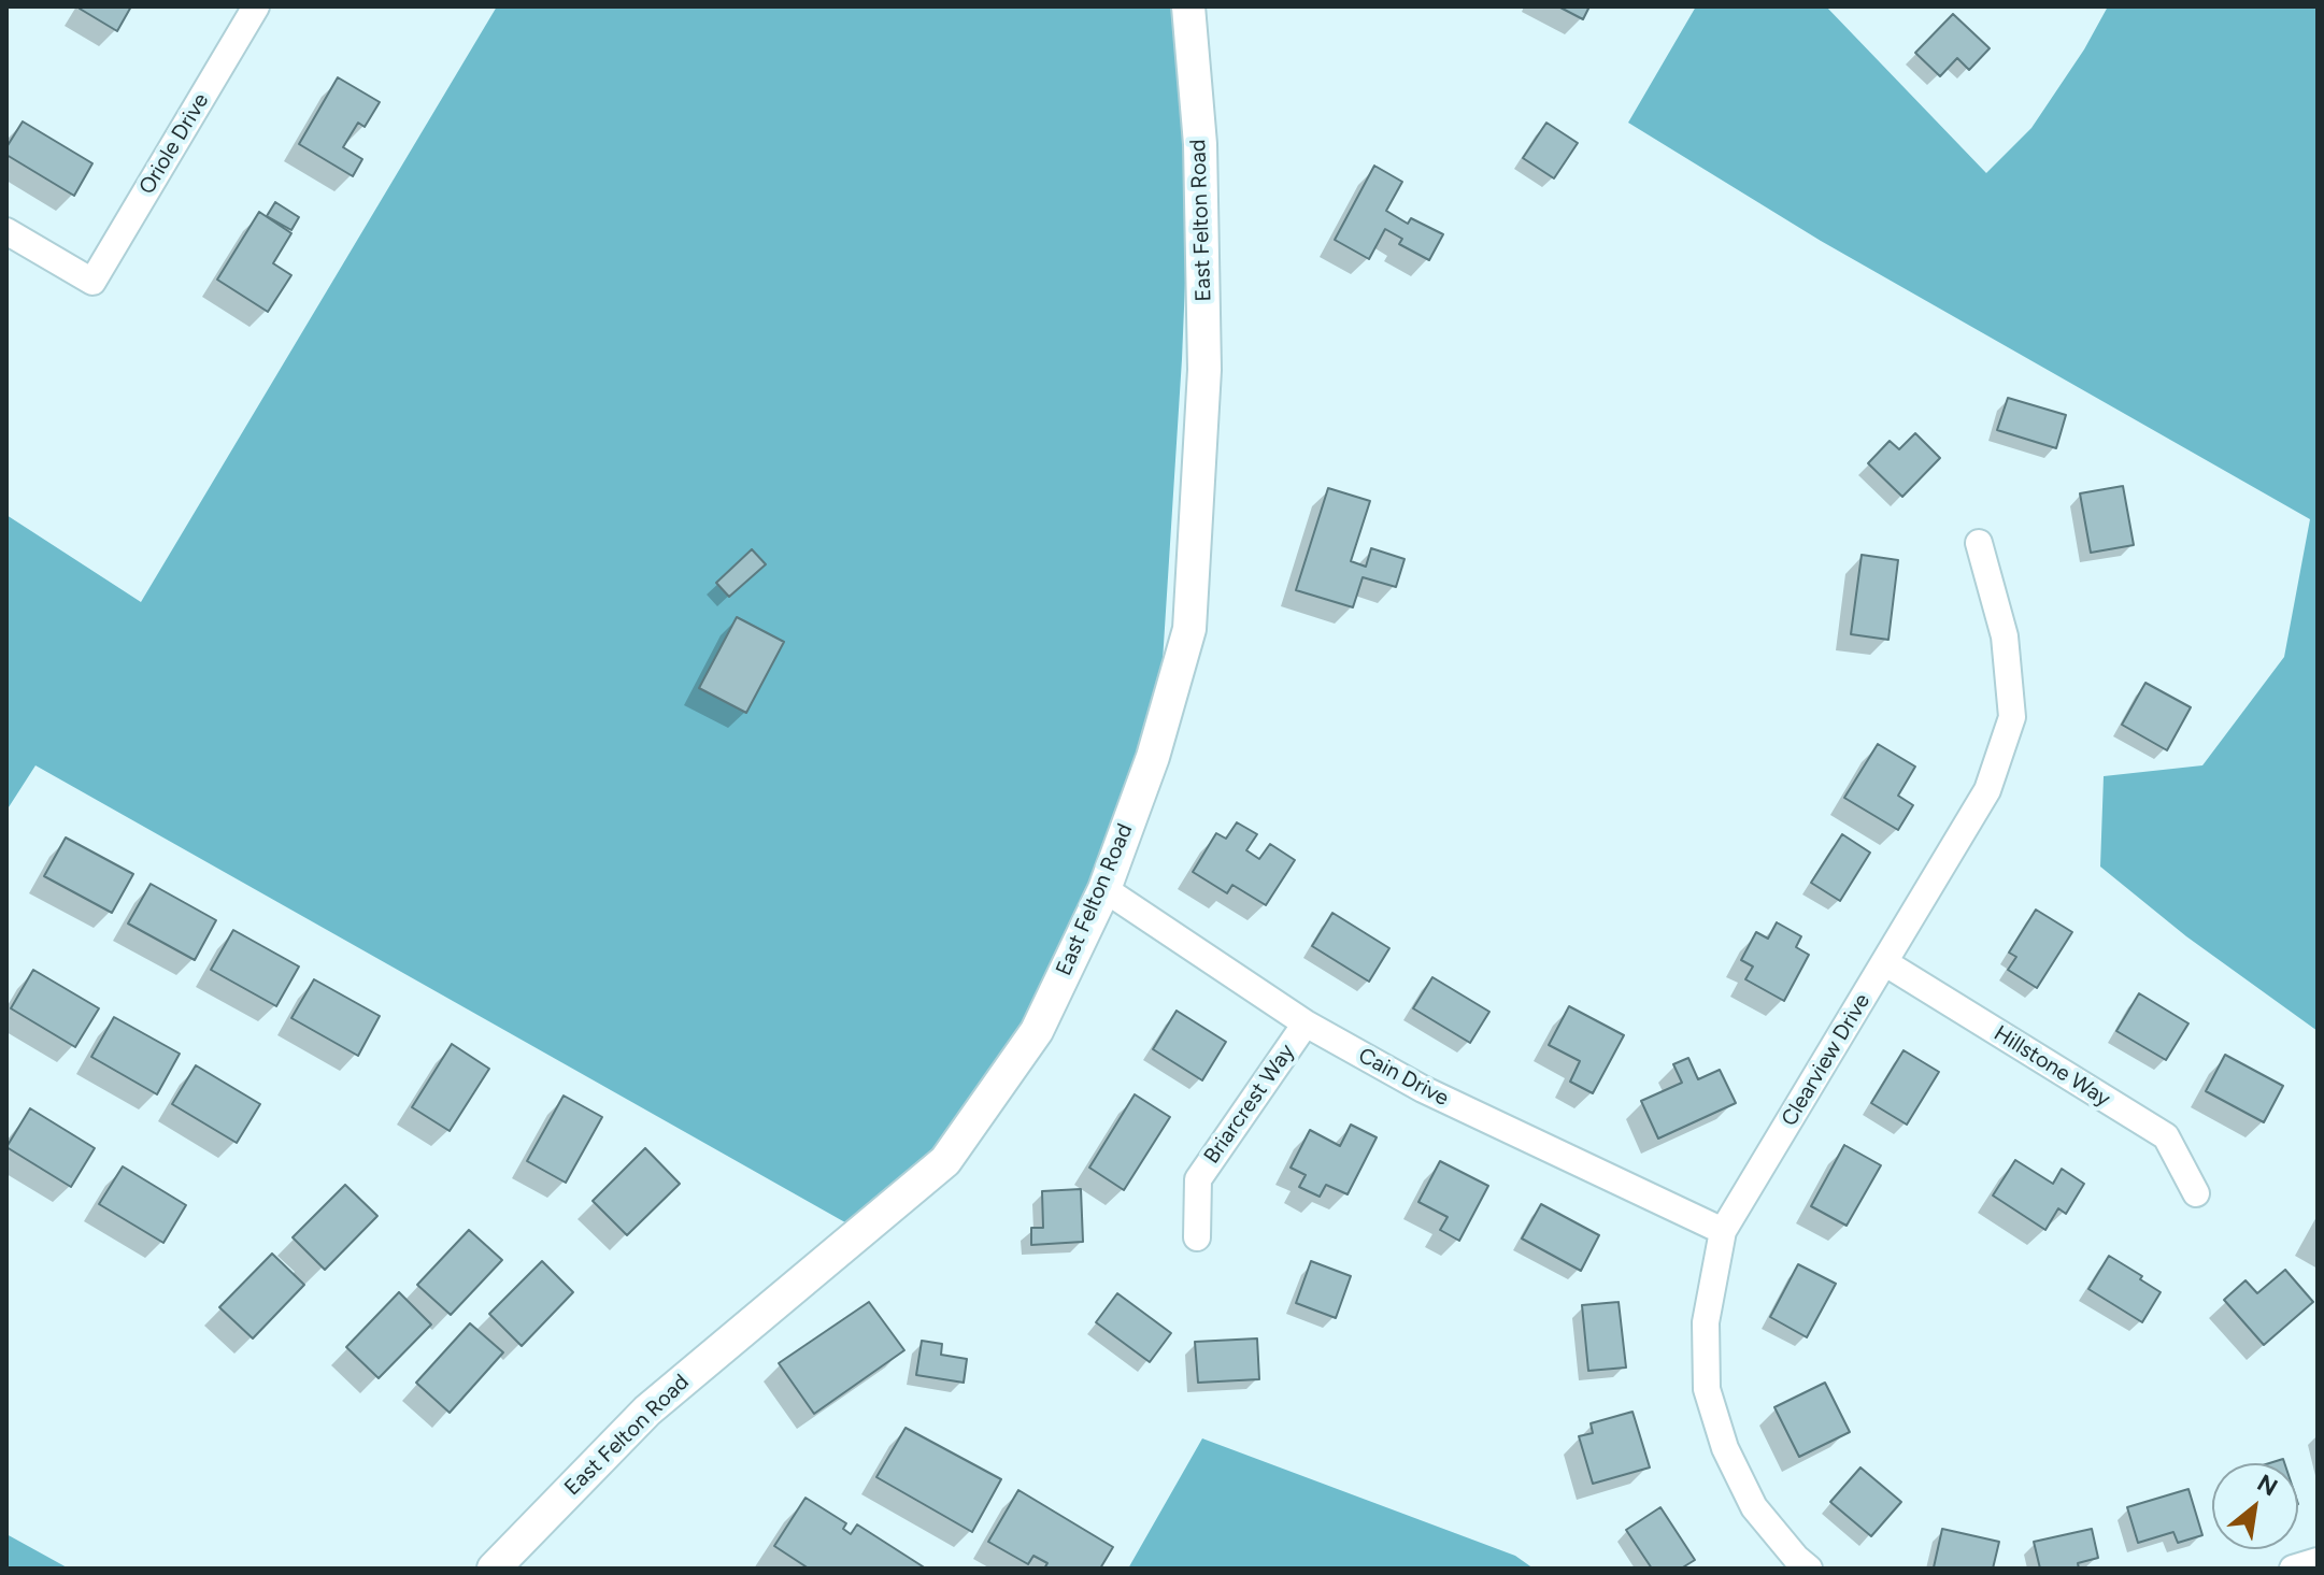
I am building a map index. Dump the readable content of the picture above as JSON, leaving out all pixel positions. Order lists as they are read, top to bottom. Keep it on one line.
{"streets":{"street":["Oriole Drive","East Felton Road","Clearview Drive","Hillstone Way","Cain Drive","Briarcrest Way"]},"crossings":[["East Felton Road","Cain Drive"],["Clearview Drive","Hillstone Way"],["Clearview Drive","Cain Drive"],["Cain Drive","Briarcrest Way"]],"north":"top right"}
